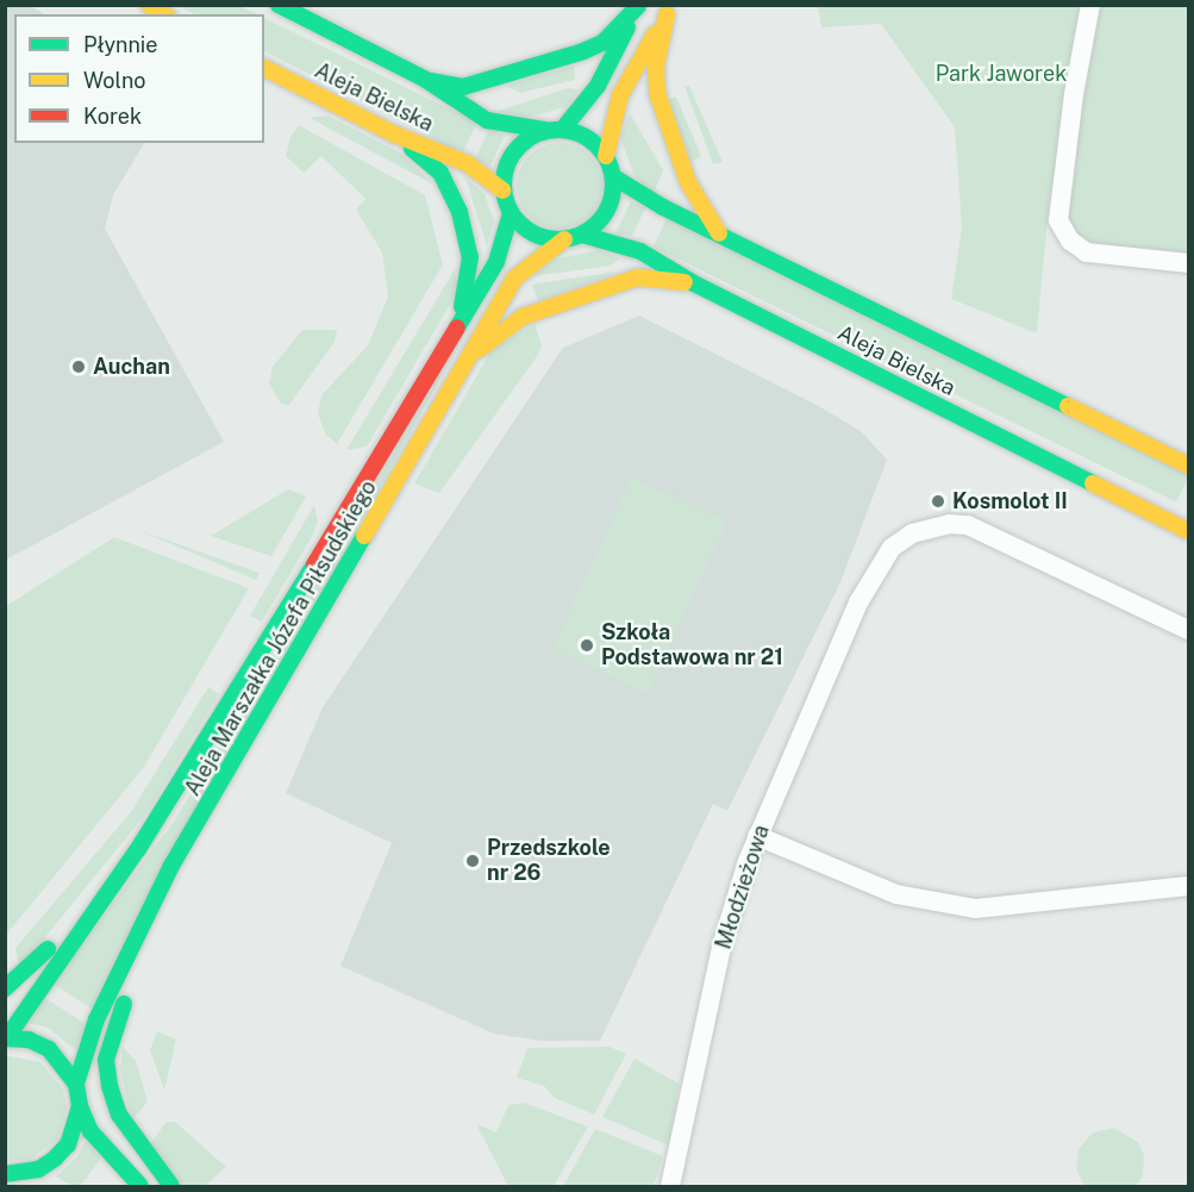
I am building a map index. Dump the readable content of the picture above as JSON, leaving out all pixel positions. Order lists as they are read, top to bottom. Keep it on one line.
{"streets":{"main road":["Aleja Bielska","Aleja Marszałka Józefa Piłsudskiego"],"street":["Młodzieżowa"]},"crossings":[["Aleja Bielska","Aleja Marszałka Józefa Piłsudskiego"]],"parks":["Park Jaworek"],"places":["Auchan","Kosmolot II","Szkoła Podstawowa nr 21","Przedszkole nr 26"],"legend":["Płynnie","Wolno","Korek"]}
